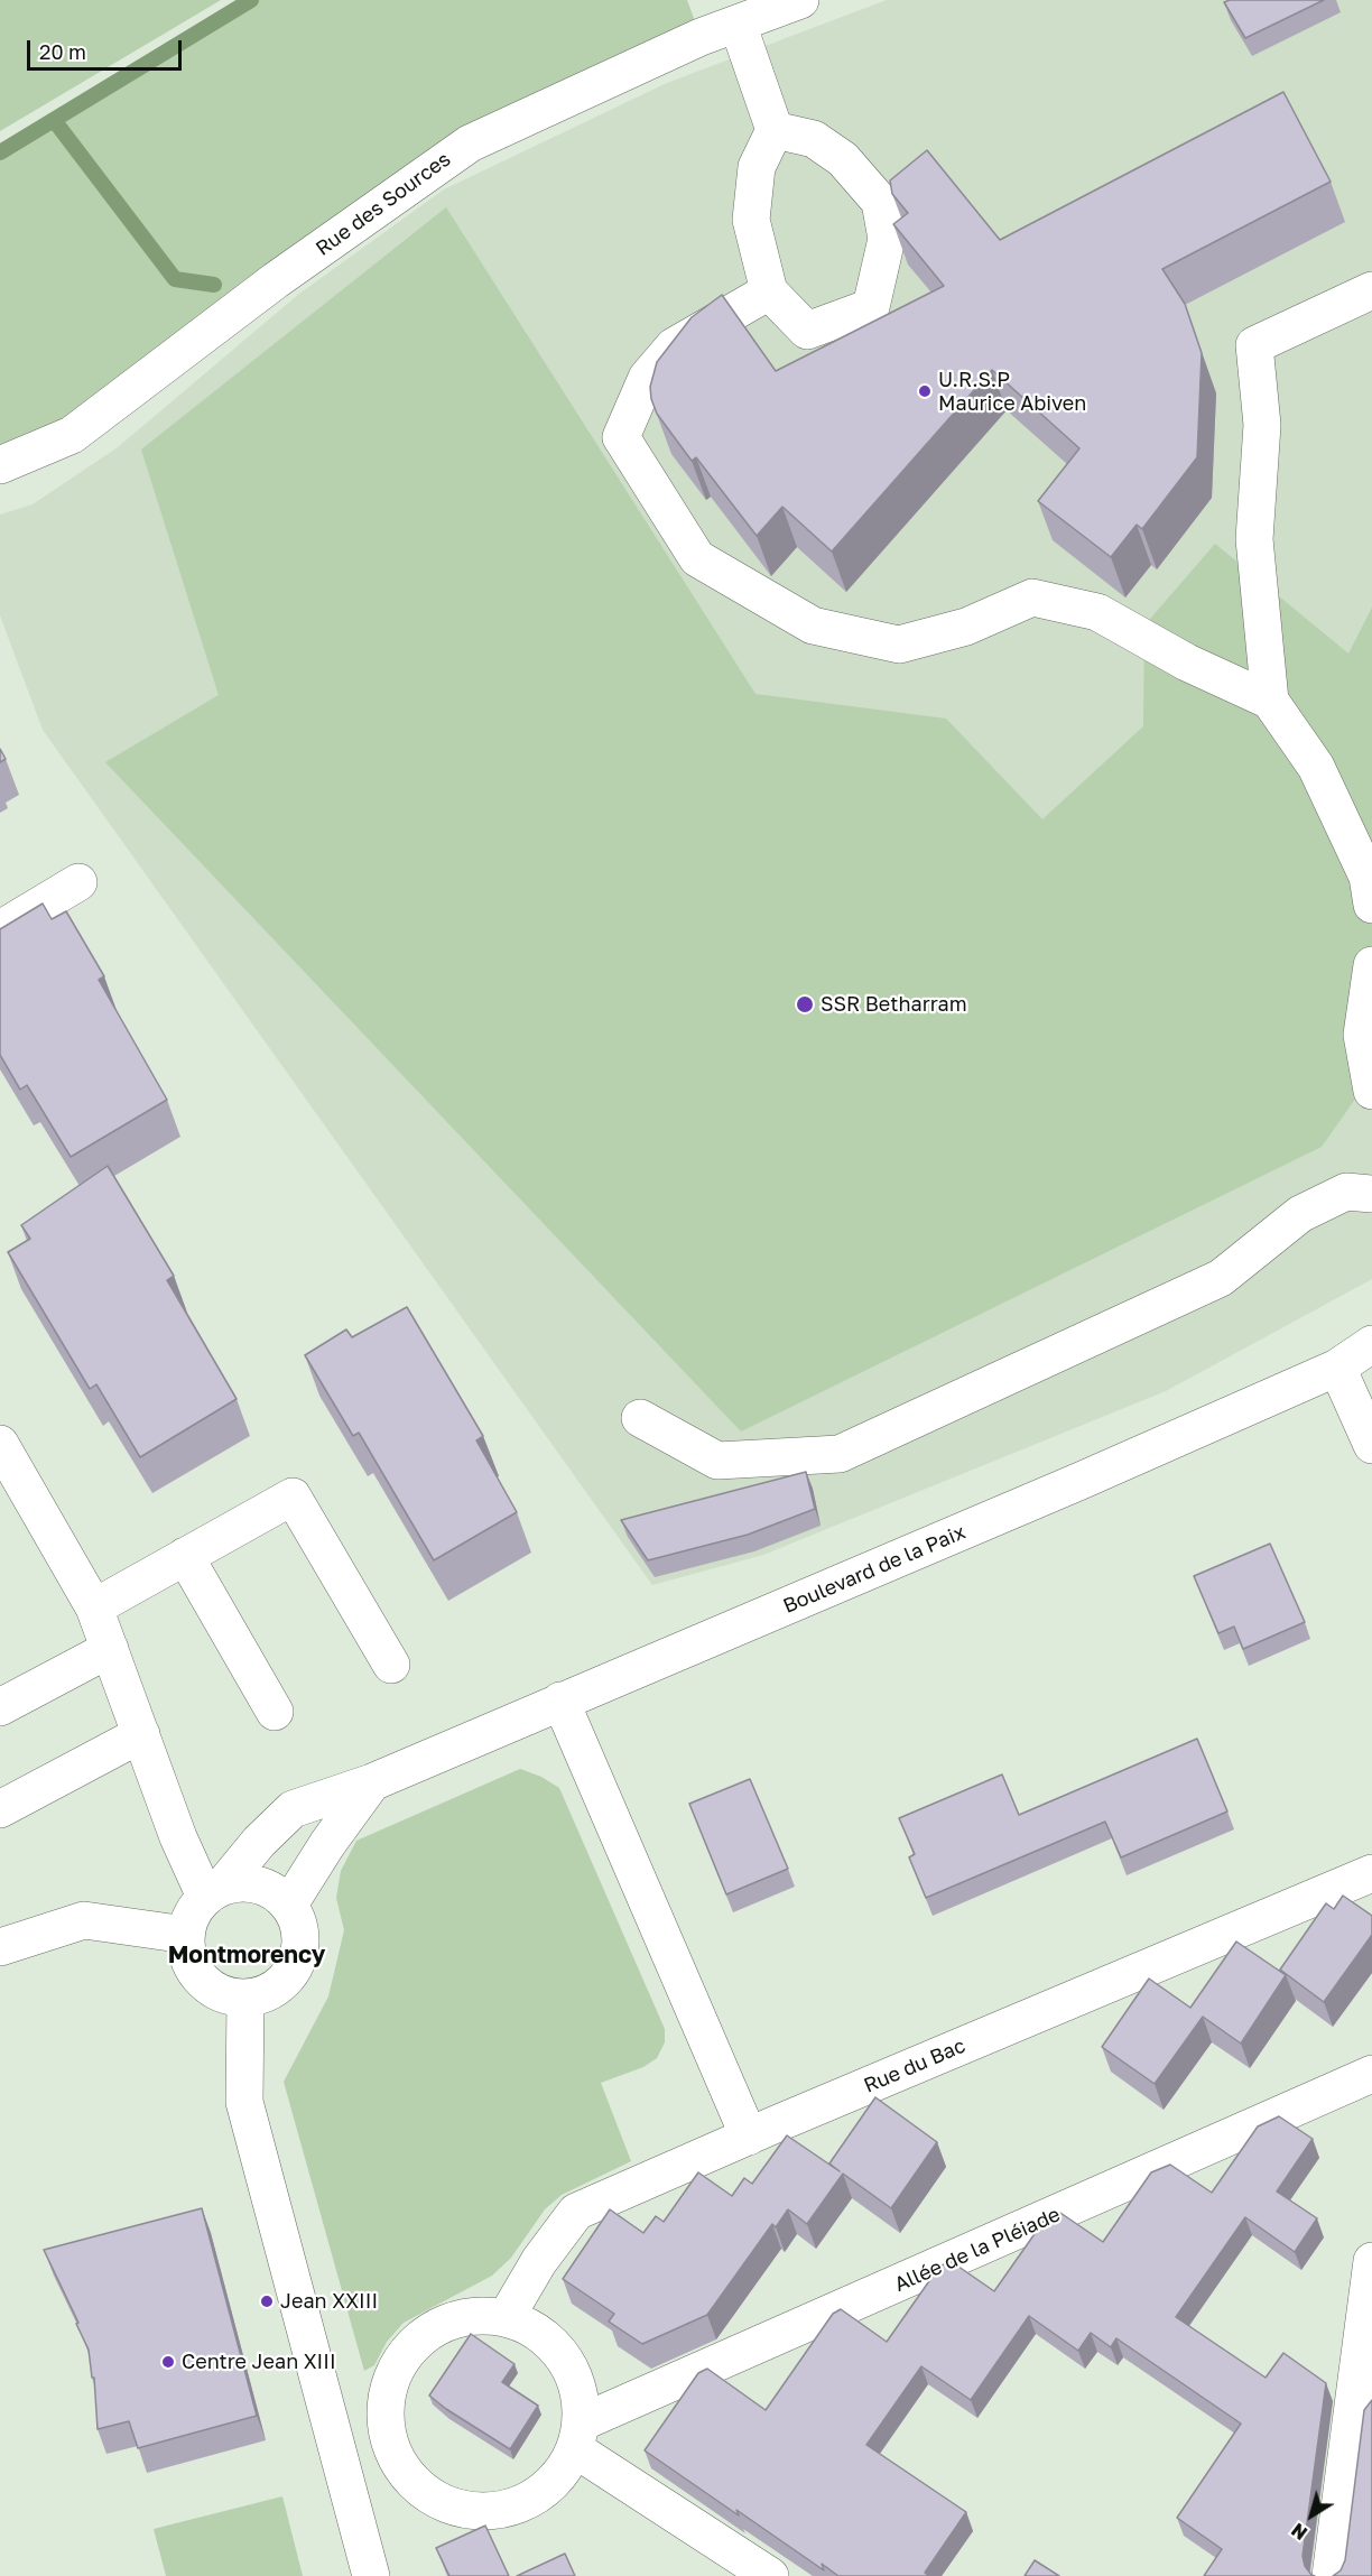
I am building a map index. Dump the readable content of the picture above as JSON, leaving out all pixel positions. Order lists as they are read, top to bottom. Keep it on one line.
{"streets":{"street":["Rue des Sources","Boulevard de la Paix","Rue du Bac","Allée de la Pléiade"]},"crossings":[["Rue du Bac","Allée de la Pléiade"]],"districts":["Montmorency"],"places":["U.R.S.P Maurice Abiven","SSR Betharram","Jean XXIII","Centre Jean XIII"],"scale_bar":"20 m","north":"bottom left"}
